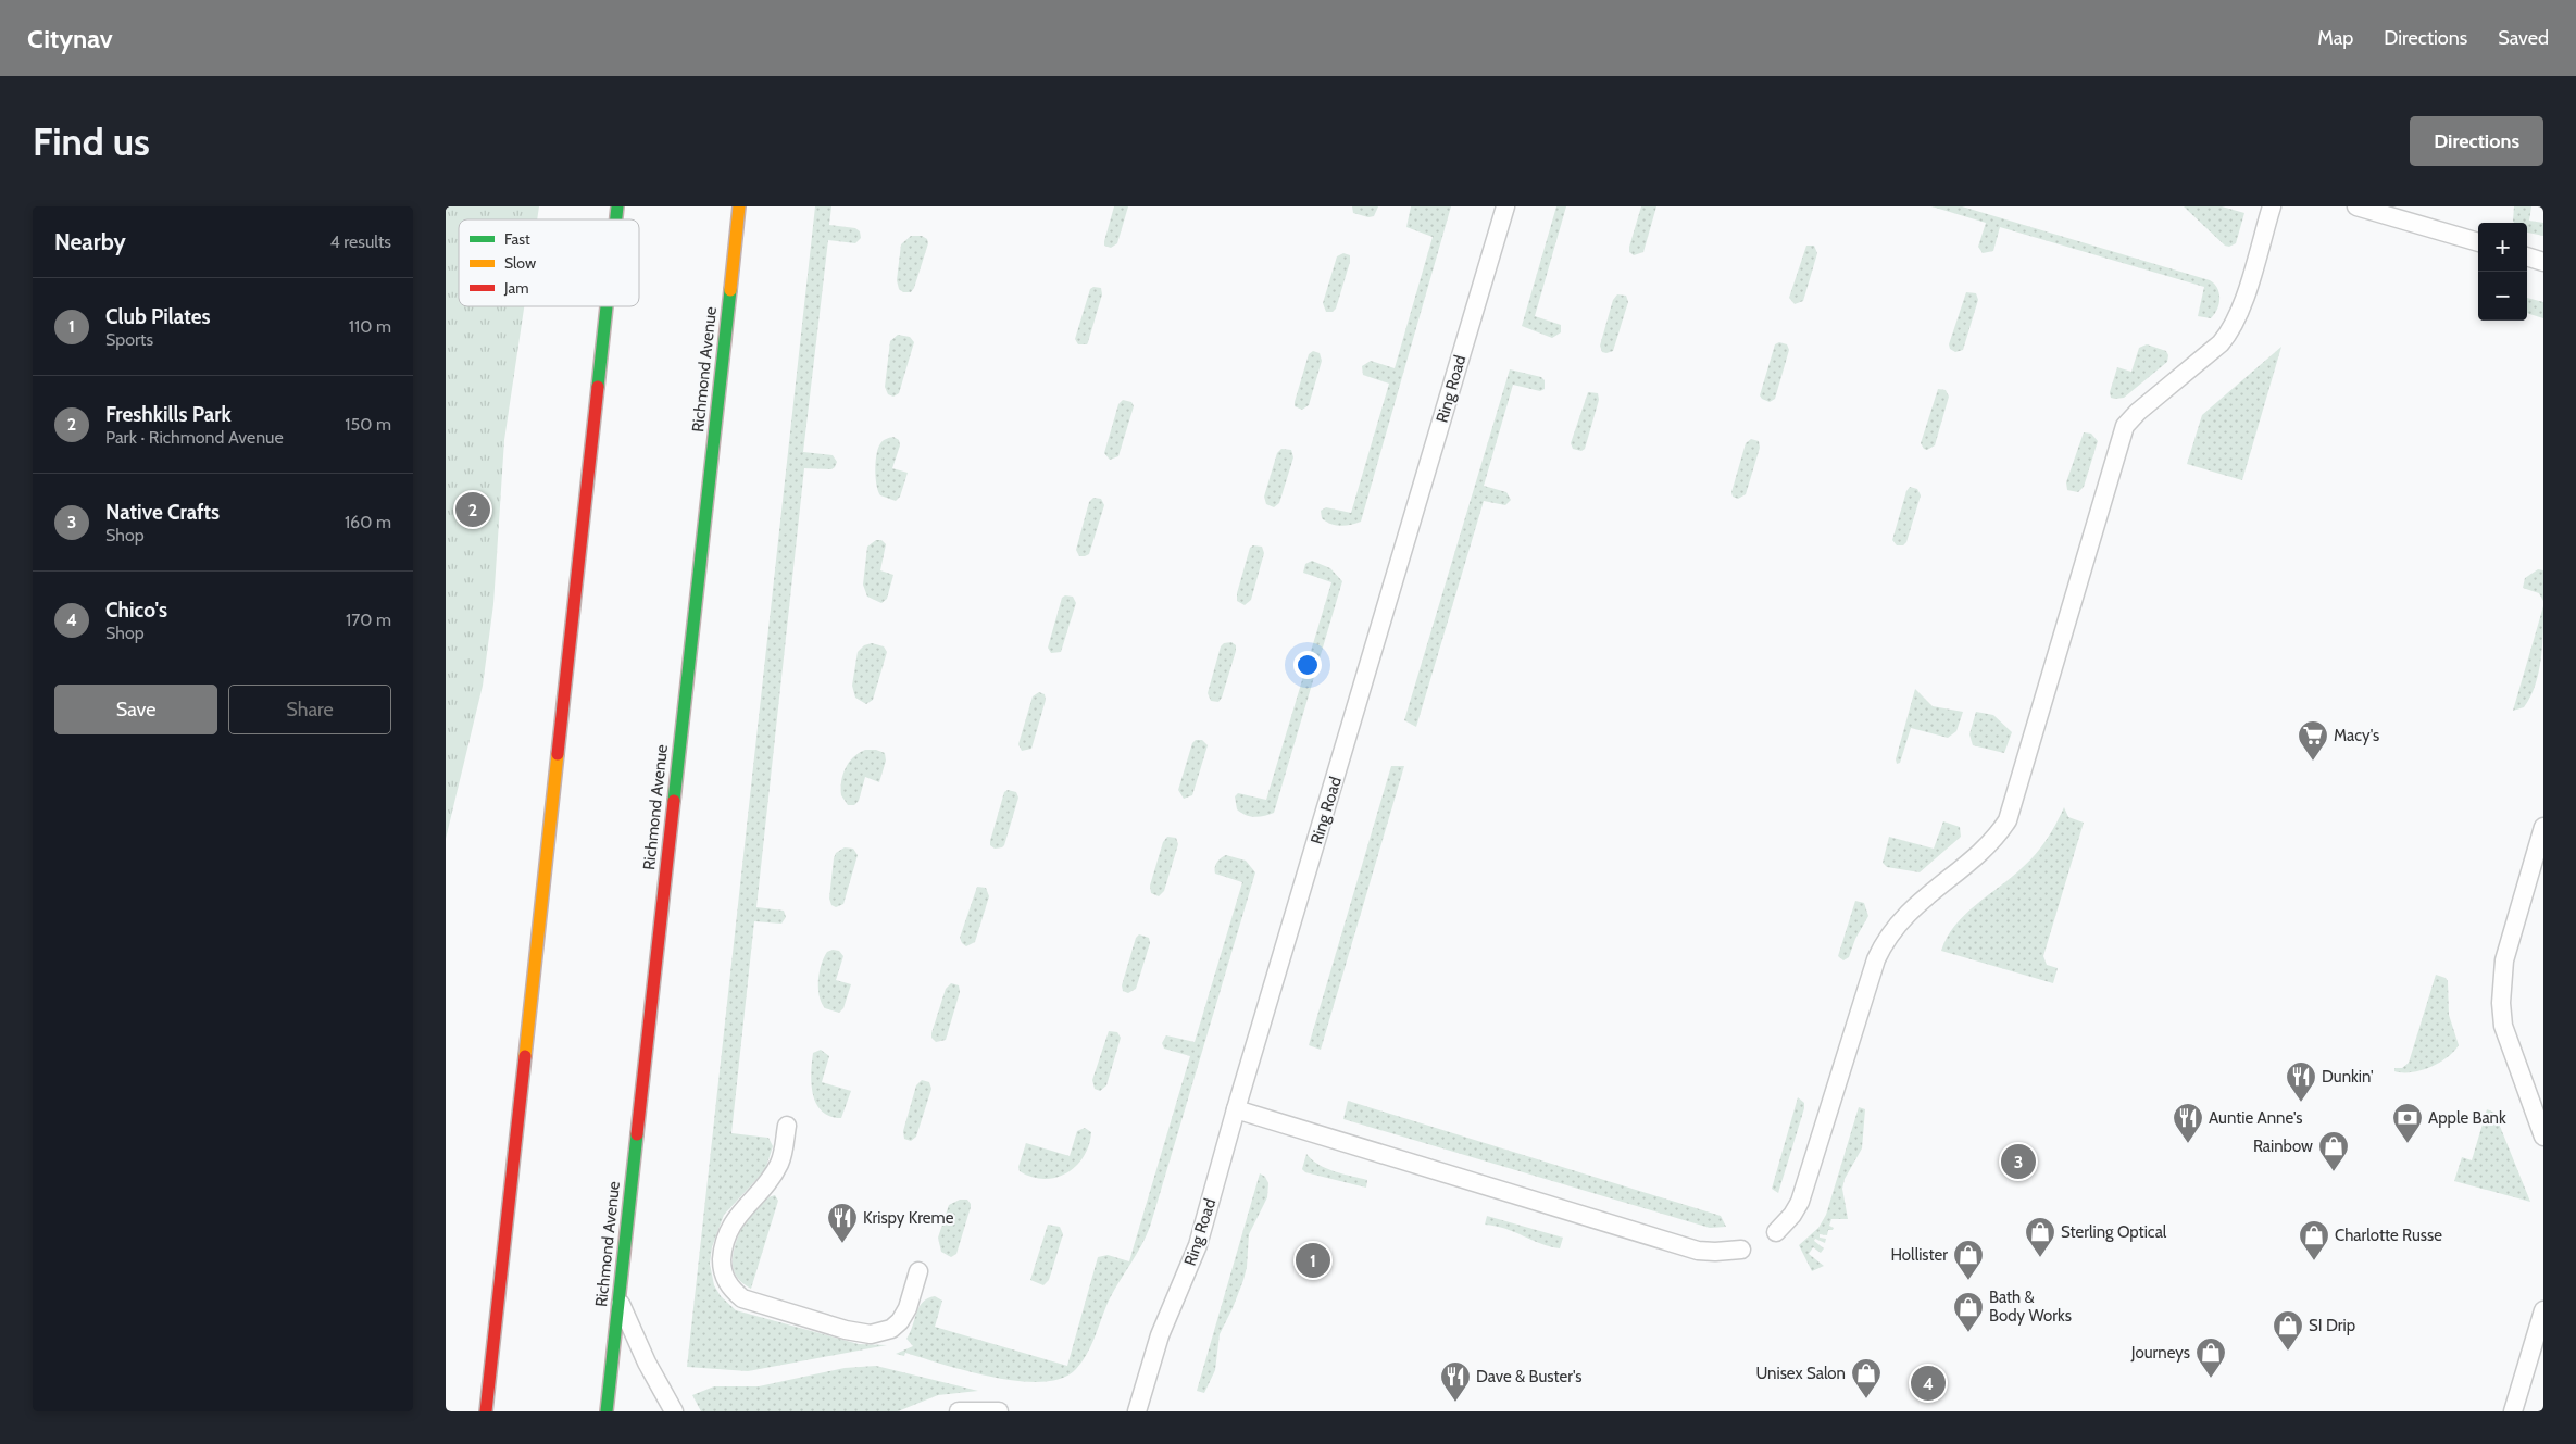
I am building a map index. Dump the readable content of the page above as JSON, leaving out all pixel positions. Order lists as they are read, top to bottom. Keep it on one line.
{"streets":{"main road":["Richmond Avenue"],"lane":["Ring Road"]},"places":{"supermarket":["Macy's"],"restaurant":["Dunkin'","Auntie Anne's","Krispy Kreme","Dave & Buster's"],"bank":["Apple Bank"],"shop":["Rainbow","Sterling Optical","Charlotte Russe","Hollister","Bath & Body Works","SI Drip","Journeys","Unisex Salon"]},"legend":["Fast","Slow","Jam"],"page":{"header":"Citynav","nav":["Map","Directions","Saved"],"buttons":["Directions",["Save","Share"]],"title":"Find us","heading":["Nearby","4 results"],"map_buttons":["+","−"],"list":[{"mark":"1","name":"Club Pilates","note":"Sports","value":"110 m"},{"mark":"2","name":"Freshkills Park","note":"Park · Richmond Avenue","value":"150 m"},{"mark":"3","name":"Native Crafts","note":"Shop","value":"160 m"},{"mark":"4","name":"Chico's","note":"Shop","value":"170 m"}],"pins":["2","3","1","4"]}}
